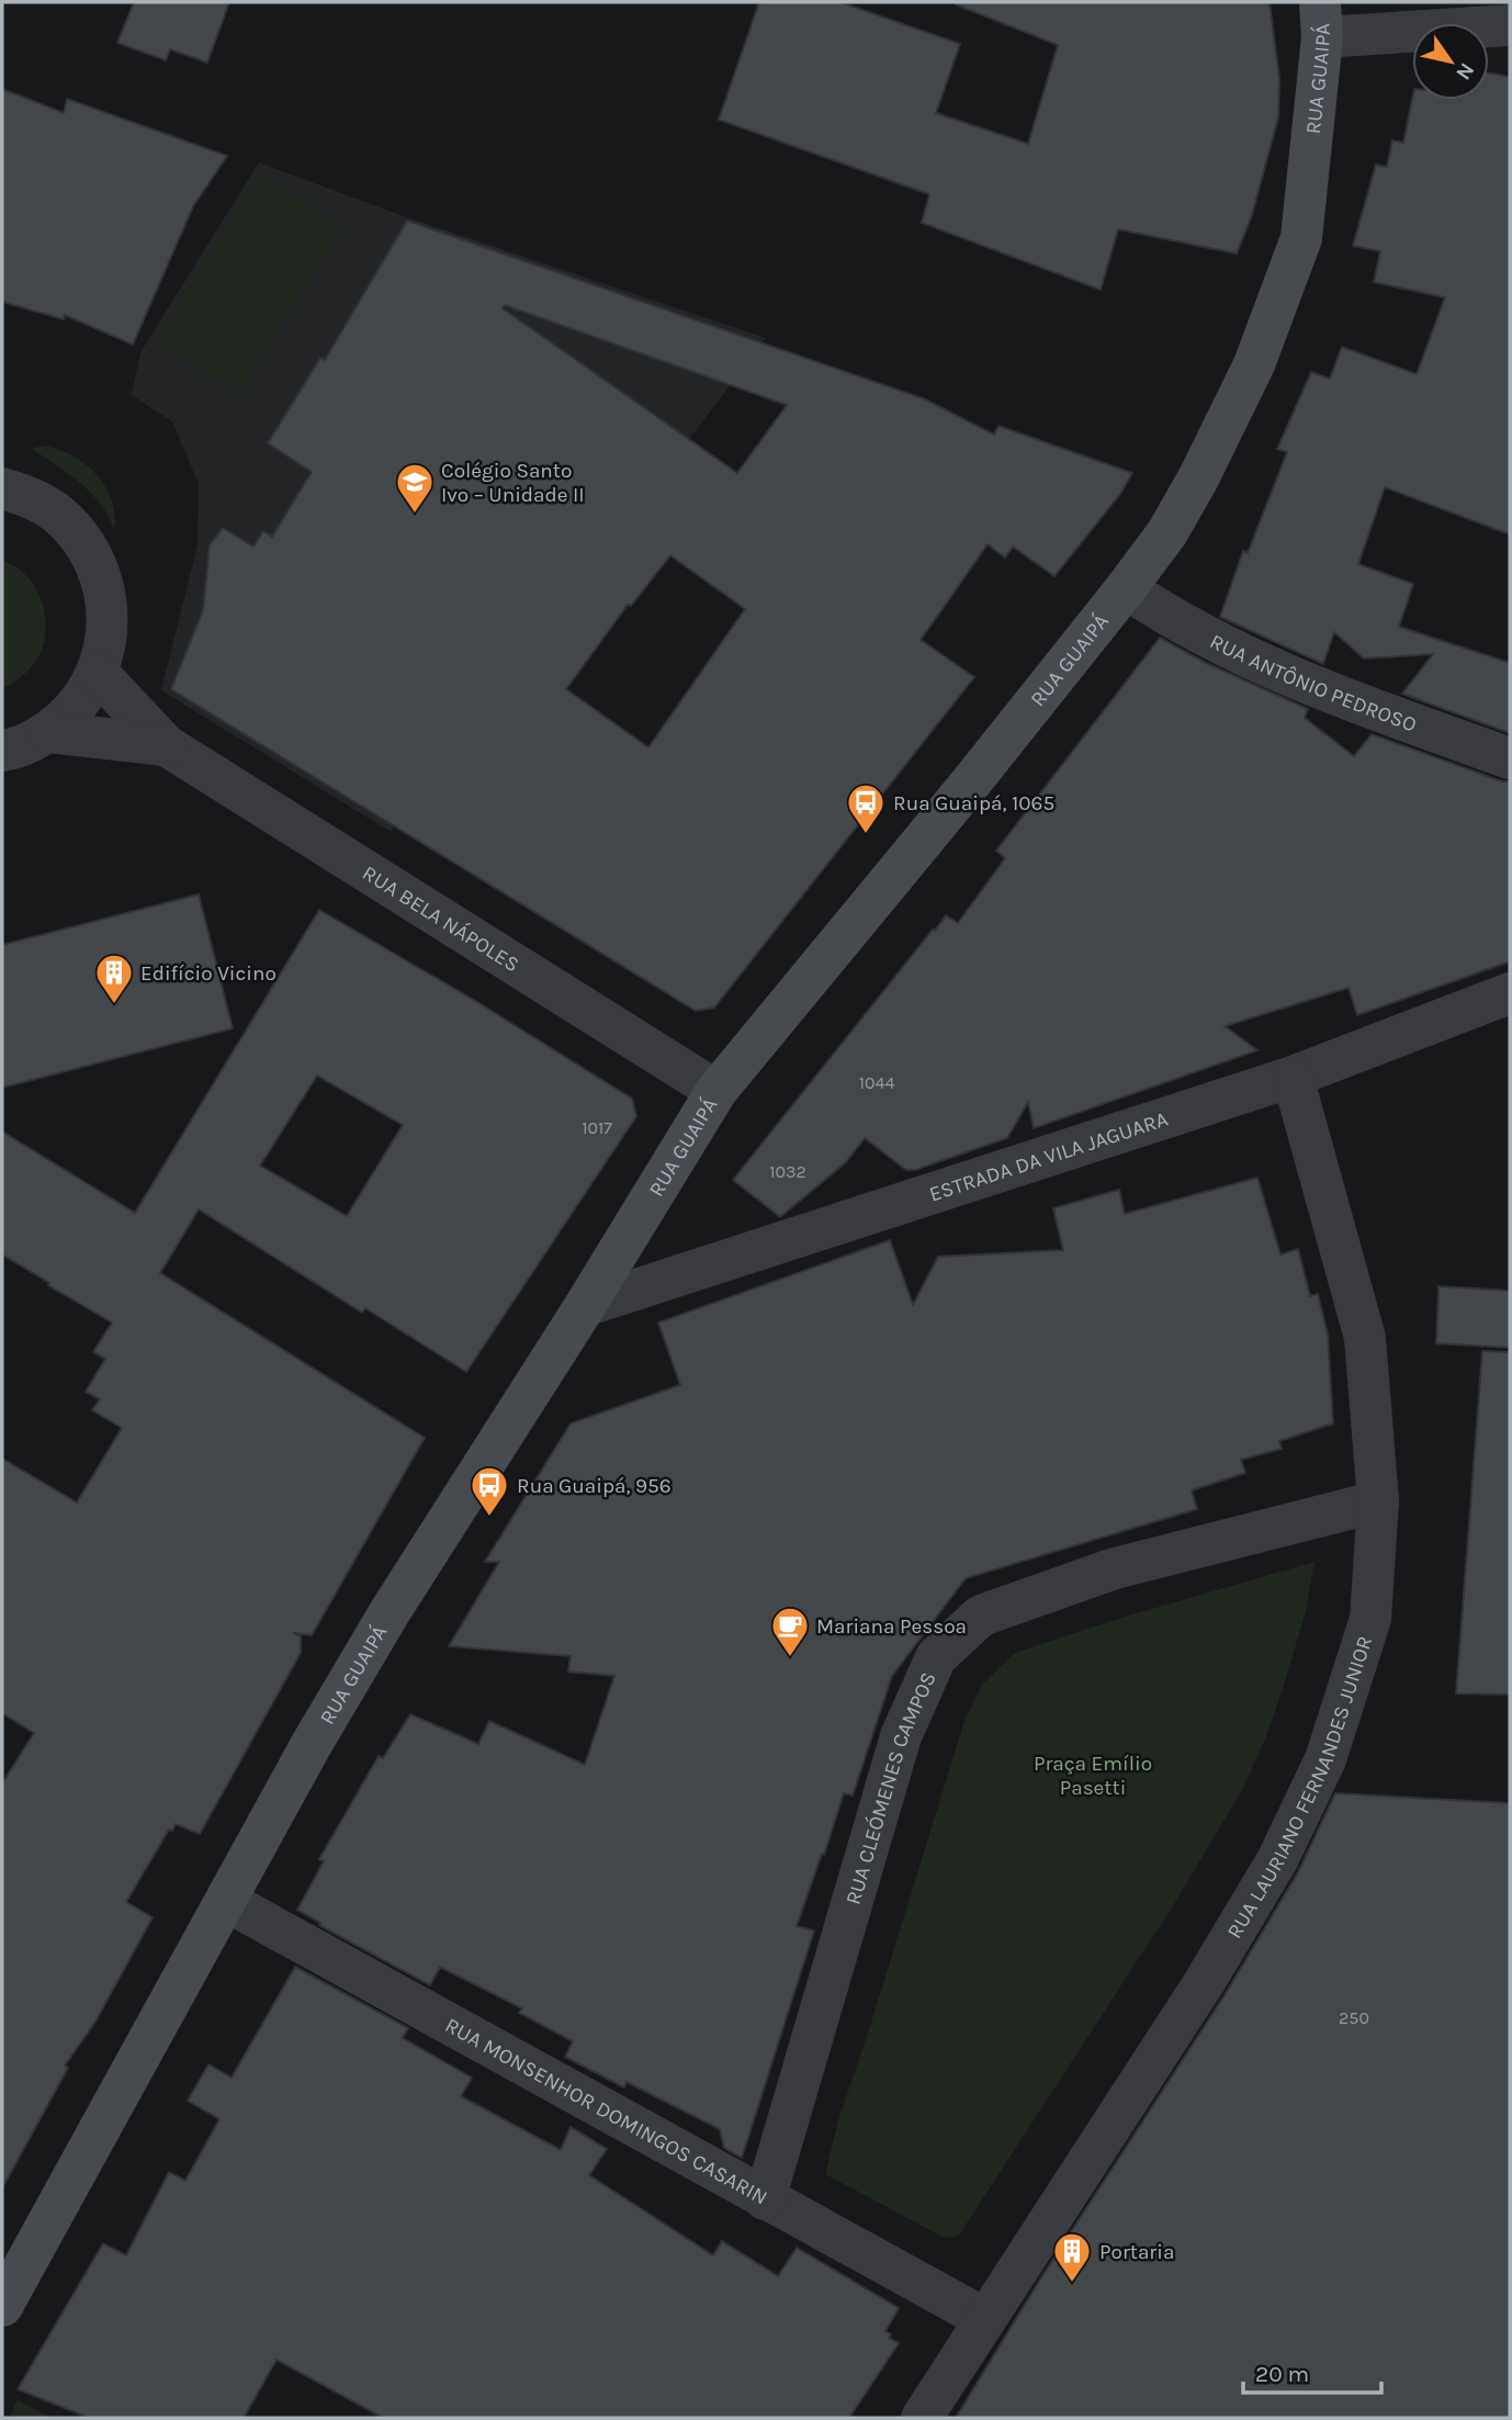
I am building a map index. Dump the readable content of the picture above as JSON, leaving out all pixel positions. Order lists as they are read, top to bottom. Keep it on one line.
{"streets":{"main road":["RUA GUAIPÁ"],"street":["RUA ANTÔNIO PEDROSO","RUA BELA NÁPOLES","ESTRADA DA VILA JAGUARA","RUA LAURIANO FERNANDES JUNIOR","RUA CLEÓMENES CAMPOS","RUA MONSENHOR DOMINGOS CASARIN"]},"crossings":[["RUA GUAIPÁ","RUA ANTÔNIO PEDROSO"],["RUA GUAIPÁ","RUA BELA NÁPOLES"],["RUA GUAIPÁ","ESTRADA DA VILA JAGUARA"],["RUA GUAIPÁ","RUA MONSENHOR DOMINGOS CASARIN"],["ESTRADA DA VILA JAGUARA","RUA LAURIANO FERNANDES JUNIOR"],["RUA LAURIANO FERNANDES JUNIOR","RUA CLEÓMENES CAMPOS"],["RUA LAURIANO FERNANDES JUNIOR","RUA MONSENHOR DOMINGOS CASARIN"],["RUA CLEÓMENES CAMPOS","RUA MONSENHOR DOMINGOS CASARIN"]],"parks":["Praça Emílio Pasetti"],"places":{"school or university":["Colégio Santo Ivo – Unidade II"],"bus stop":["Rua Guaipá, 1065","Rua Guaipá, 956"],"building":["Edifício Vicino","Portaria"],"cafe":["Mariana Pessoa"]},"house_numbers":["1044","1017","1032","250"],"scale_bar":"20 m","north":"bottom right"}
